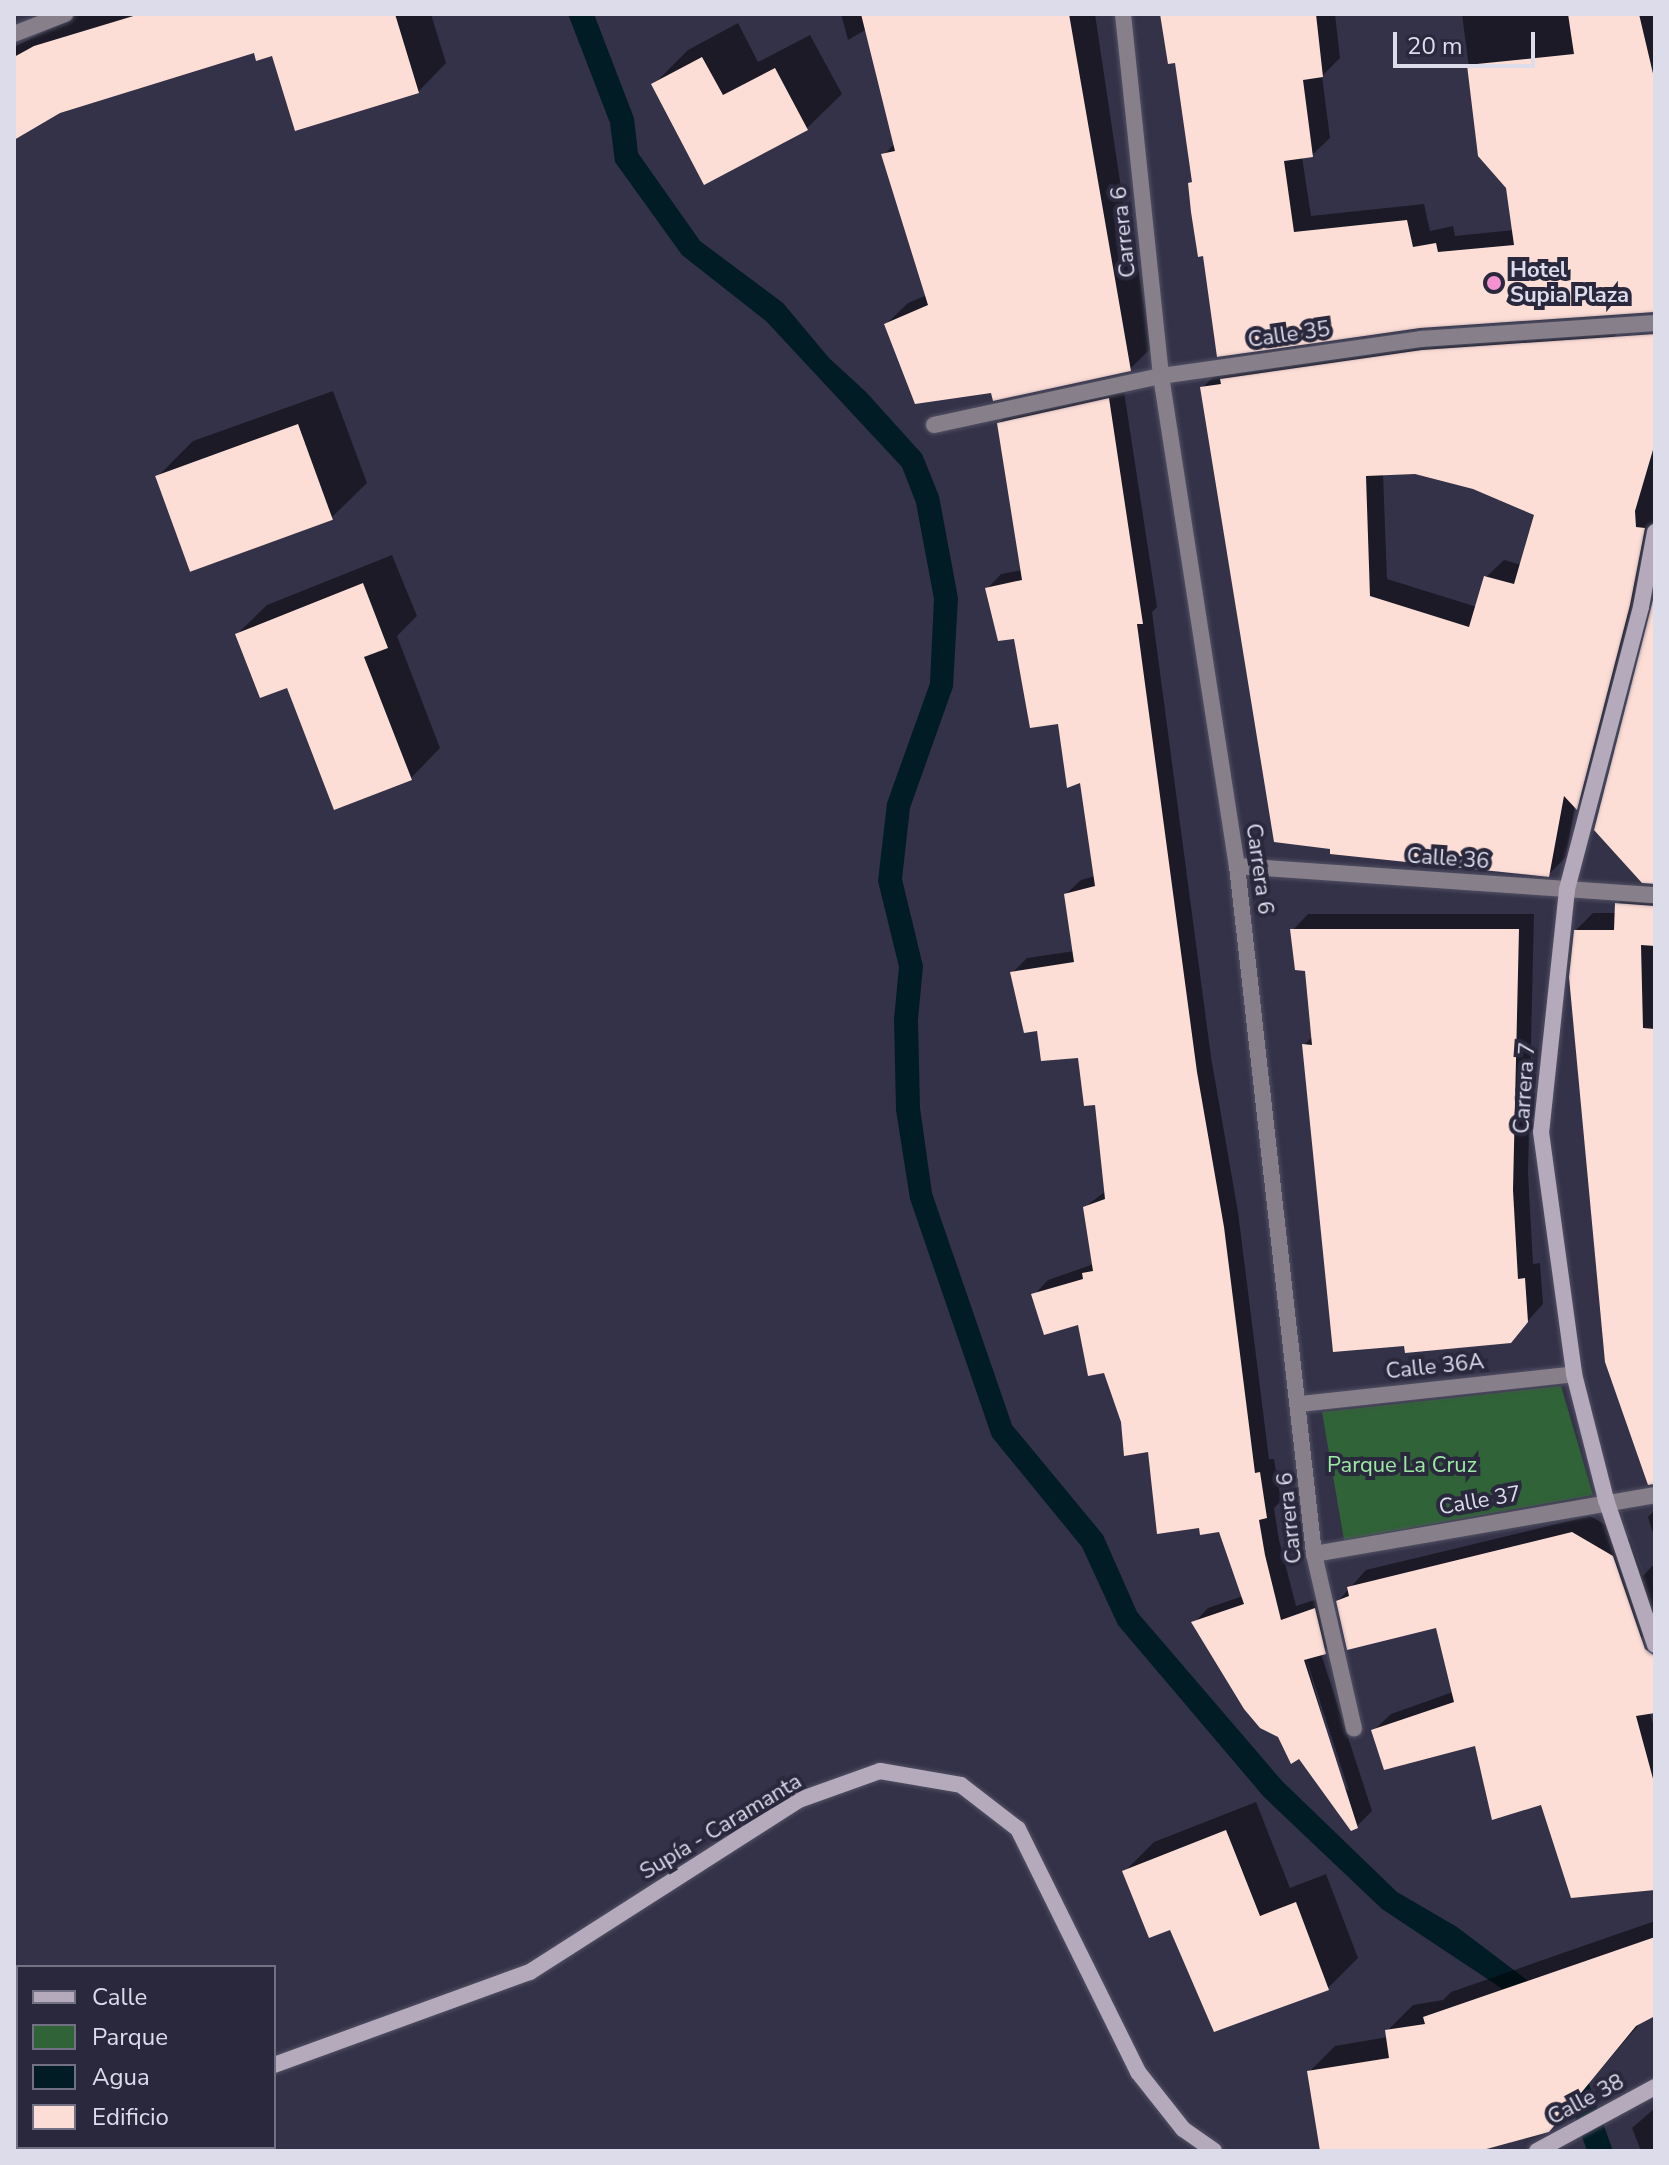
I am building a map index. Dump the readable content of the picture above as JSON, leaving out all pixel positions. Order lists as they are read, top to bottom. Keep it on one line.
{"streets":{"main road":["Carrera 7","Supía - Caramanta","Calle 38"],"street":["Carrera 6","Calle 35","Calle 36","Calle 36A","Calle 37"]},"crossings":[["Carrera 6","Calle 35"],["Carrera 6","Calle 36"],["Carrera 6","Calle 36A"],["Carrera 6","Calle 37"],["Calle 36","Carrera 7"],["Carrera 7","Calle 36A"],["Carrera 7","Calle 37"]],"parks":["Parque La Cruz"],"places":["Hotel Supia Plaza"],"legend":["Calle","Parque","Agua","Edificio"],"scale_bar":"20 m"}
